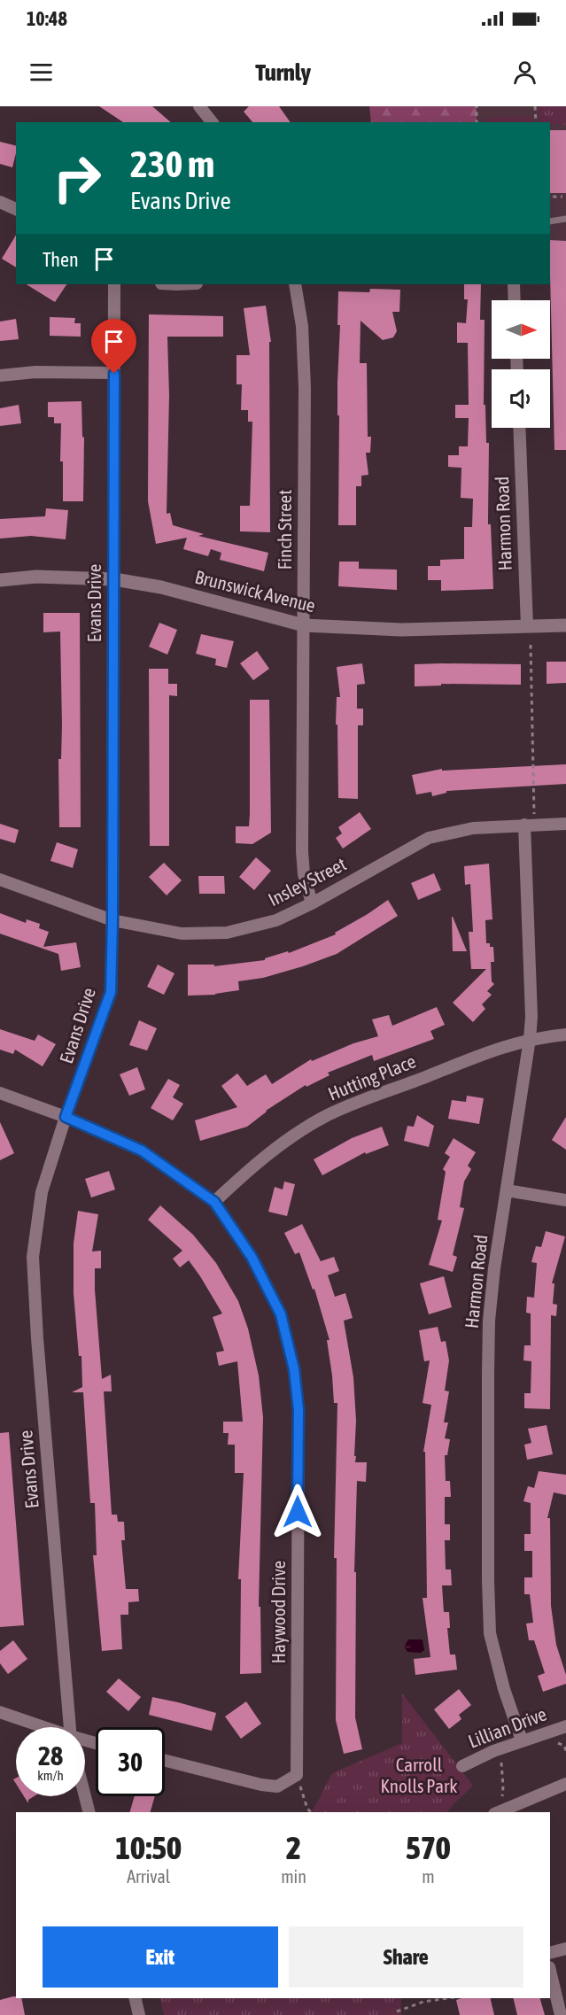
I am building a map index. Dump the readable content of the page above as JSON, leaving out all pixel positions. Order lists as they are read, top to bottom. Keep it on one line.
{"streets":{"street":["Harmon Road","Finch Street","Brunswick Avenue","Evans Drive","Insley Street","Hutting Place","Haywood Drive","Lillian Drive"]},"crossings":[["Harmon Road","Brunswick Avenue"],["Harmon Road","Insley Street"],["Harmon Road","Hutting Place"],["Harmon Road","Lillian Drive"],["Finch Street","Brunswick Avenue"],["Finch Street","Insley Street"],["Brunswick Avenue","Evans Drive"],["Evans Drive","Insley Street"],["Evans Drive","Haywood Drive"],["Hutting Place","Haywood Drive"]],"parks":["Carroll Knolls Park"],"north":"right","page":{"status":"10:48","header":"Turnly","turn":["230 m","Evans Drive"],"then":"Then","speed":"28 km/h","limit":"30","eta":["10:50","Arrival","2","min","570","m"],"buttons":["Exit","Share"]}}
